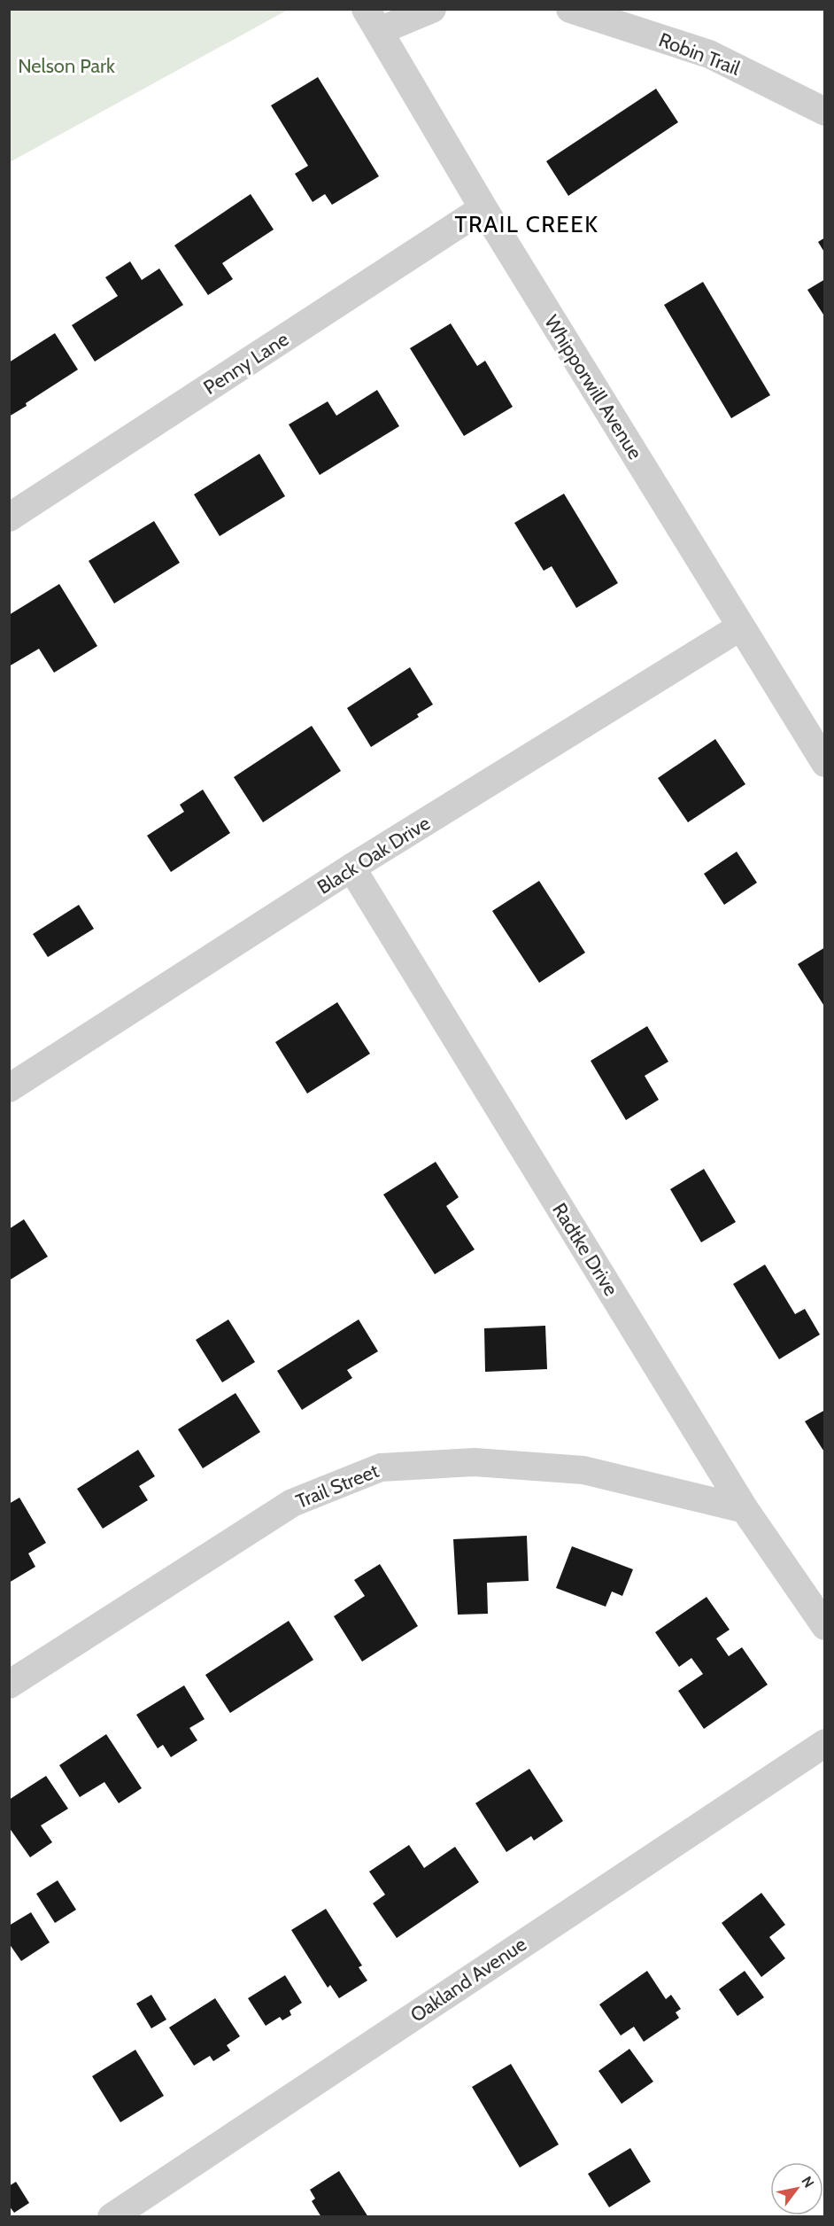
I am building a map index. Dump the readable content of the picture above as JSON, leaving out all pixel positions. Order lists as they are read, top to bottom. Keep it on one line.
{"streets":{"street":["Robin Trail","Penny Lane","Whipporwill Avenue","Black Oak Drive","Radtke Drive","Trail Street","Oakland Avenue"]},"crossings":[["Penny Lane","Whipporwill Avenue"],["Whipporwill Avenue","Black Oak Drive"],["Black Oak Drive","Radtke Drive"],["Radtke Drive","Trail Street"]],"districts":["TRAIL CREEK"],"parks":["Nelson Park"],"north":"top right"}
